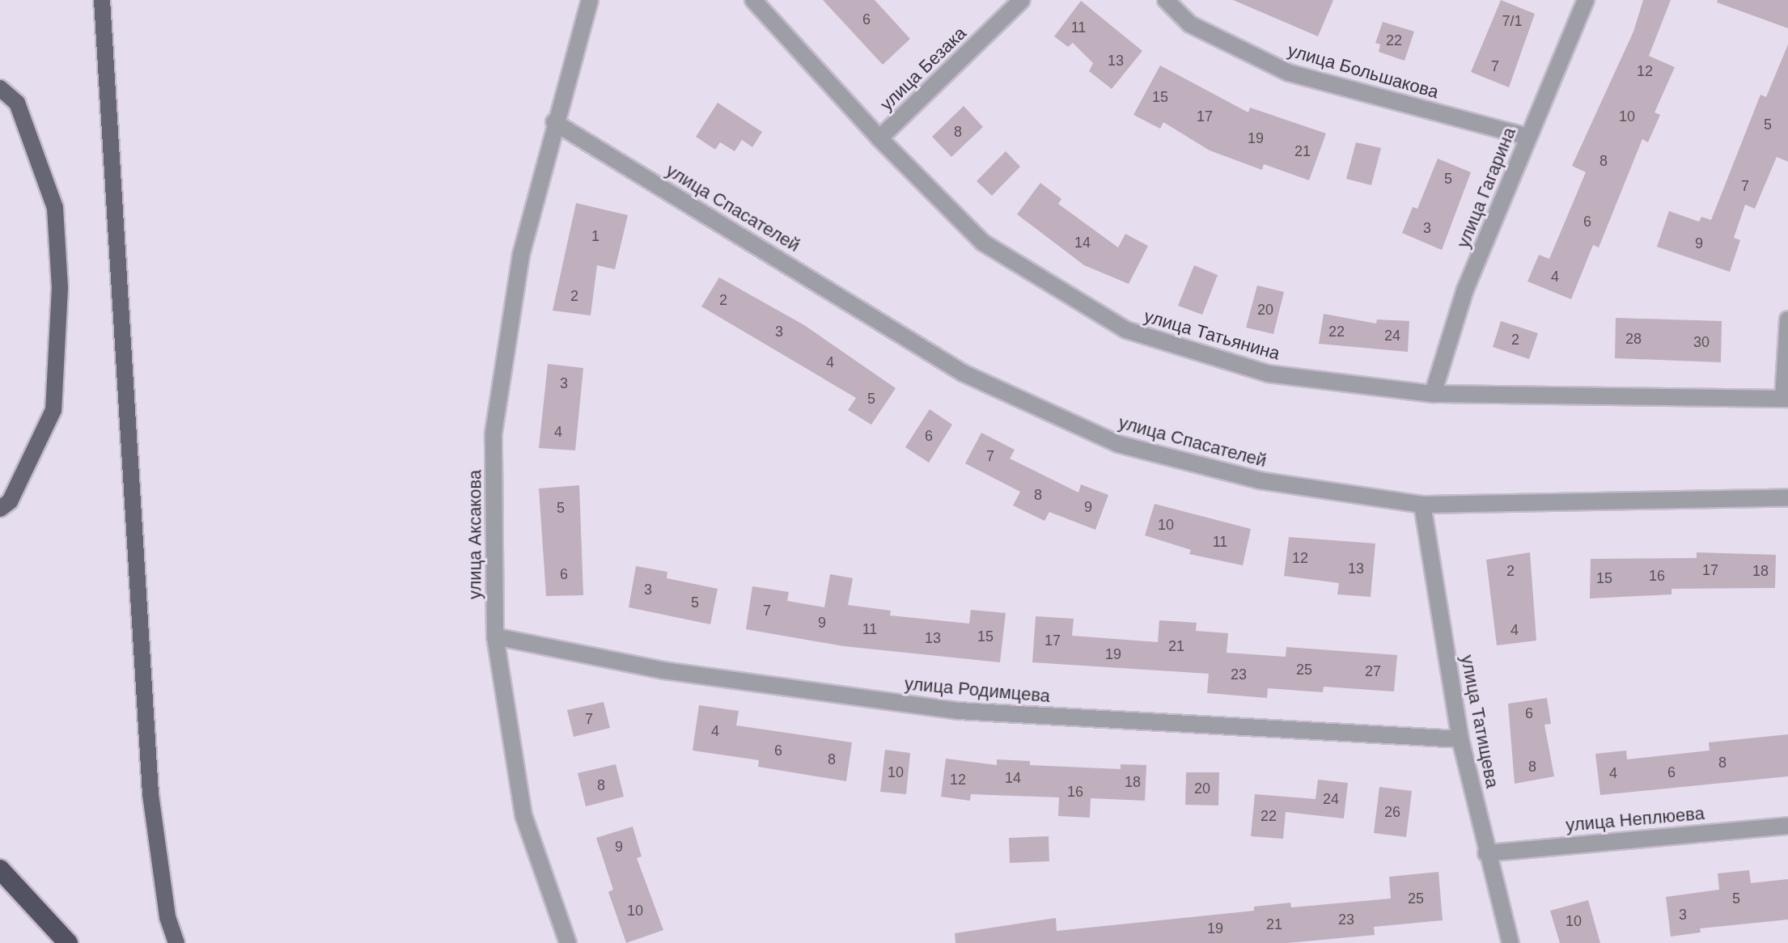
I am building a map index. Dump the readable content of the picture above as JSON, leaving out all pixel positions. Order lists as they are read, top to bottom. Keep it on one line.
{"streets":{"street":["улица Безака","улица Большакова","улица Гагарина","улица Спасателей","улица Татьянина","улица Аксакова","улица Родимцева","улица Татищева","улица Неплюева"]},"crossings":[["улица Безака","улица Татьянина"],["улица Большакова","улица Гагарина"],["улица Гагарина","улица Татьянина"],["улица Спасателей","улица Аксакова"],["улица Спасателей","улица Татищева"],["улица Аксакова","улица Родимцева"],["улица Родимцева","улица Татищева"],["улица Татищева","улица Неплюева"]],"house_numbers":["6","7/1","11","22","13","7","12","15","17","10","5","8","19","21","8","5","7","6","3","1","14","9","4","2","2","20","3","22","24","28","2","30","4","3","5","4","6","7","8","9","5","10","11","12","13","17","2","18","6","16","15","3","5","7","9","11","4","15","13","17","21","19","25","27","23","6","7","4","6","8","8","8","10","6","4","14","12","18","8","20","16","24","26","22","9","25","5","10","3","23","10","21","19"]}
